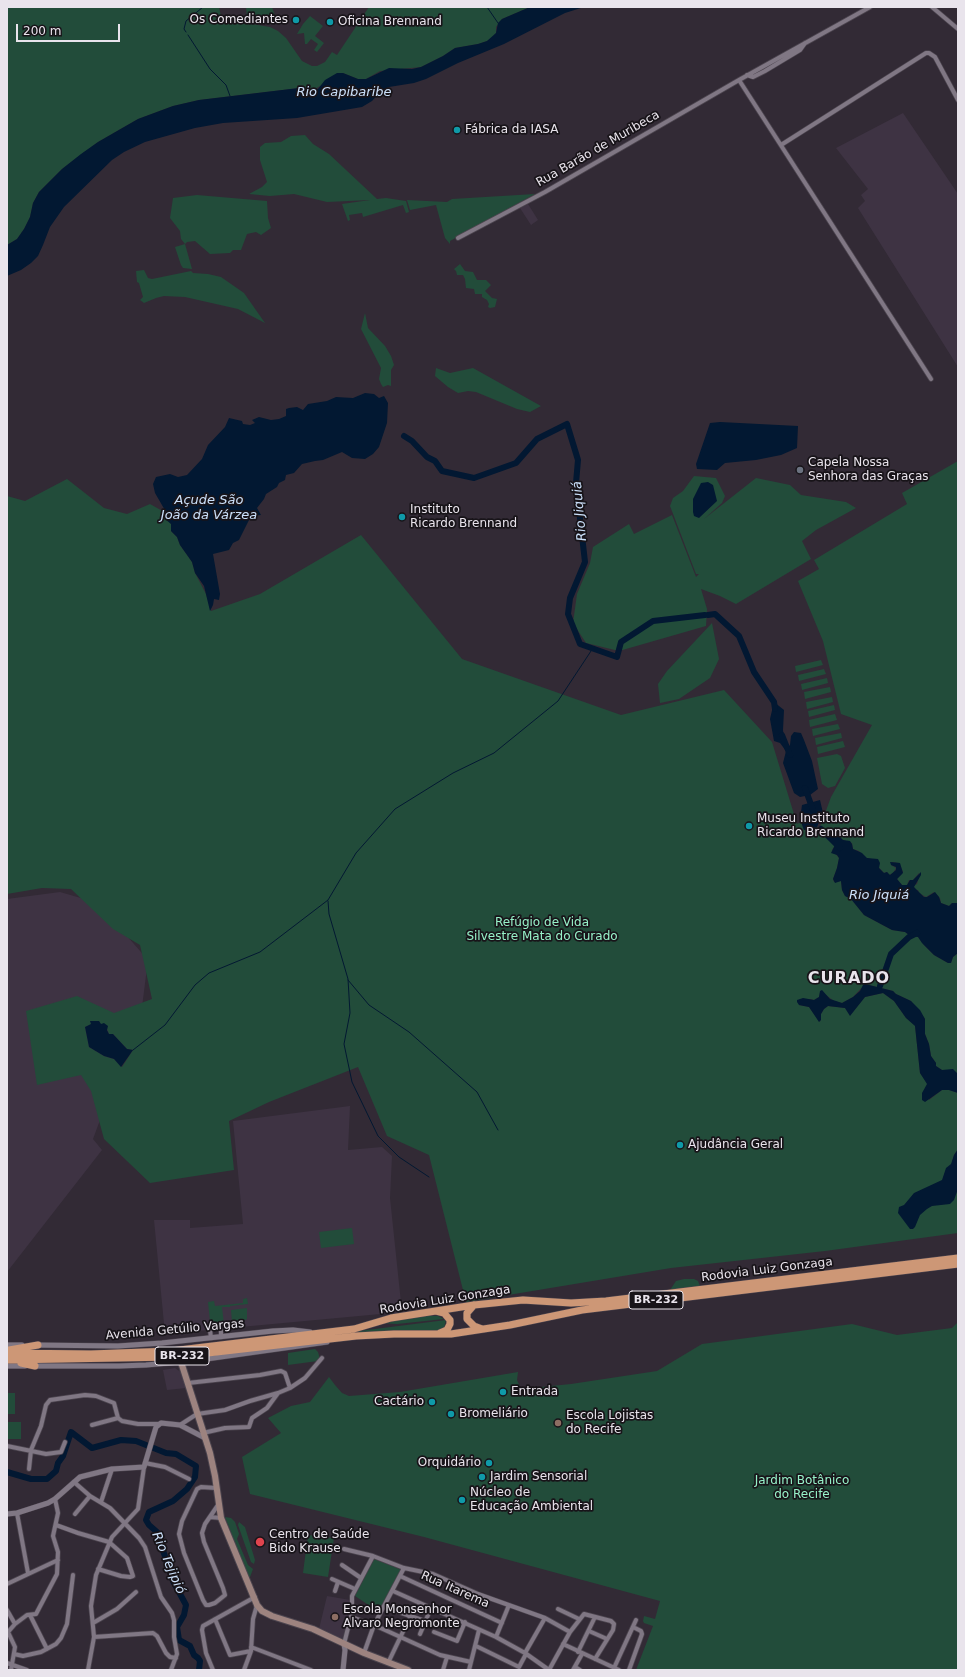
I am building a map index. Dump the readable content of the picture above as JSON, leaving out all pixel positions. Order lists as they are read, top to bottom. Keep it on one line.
{"streets":{"highway":["Rodovia Luiz Gonzaga","BR-232"],"street":["Rua Barão de Muribeca","Avenida Getúlio Vargas","Rua Itarema"]},"crossings":[["Rodovia Luiz Gonzaga","Avenida Getúlio Vargas"]],"districts":["CURADO"],"water":["Rio Capibaribe","Açude São João da Várzea","Rio Jiquiá","Rio Tejipió"],"parks":["Refúgio de Vida Silvestre Mata do Curado","Jardim Botânico do Recife"],"places":["Os Comediantes","Oficina Brennand","Fábrica da IASA","Capela Nossa Senhora das Graças","Instituto Ricardo Brennand","Museu Instituto Ricardo Brennand","Ajudância Geral","Entrada","Cactário","Bromeliário","Escola Lojistas do Recife","Orquidário","Jardim Sensorial","Núcleo de Educação Ambiental","Centro de Saúde Bido Krause","Escola Monsenhor Alvaro Negromonte"],"scale_bar":"200 m"}
